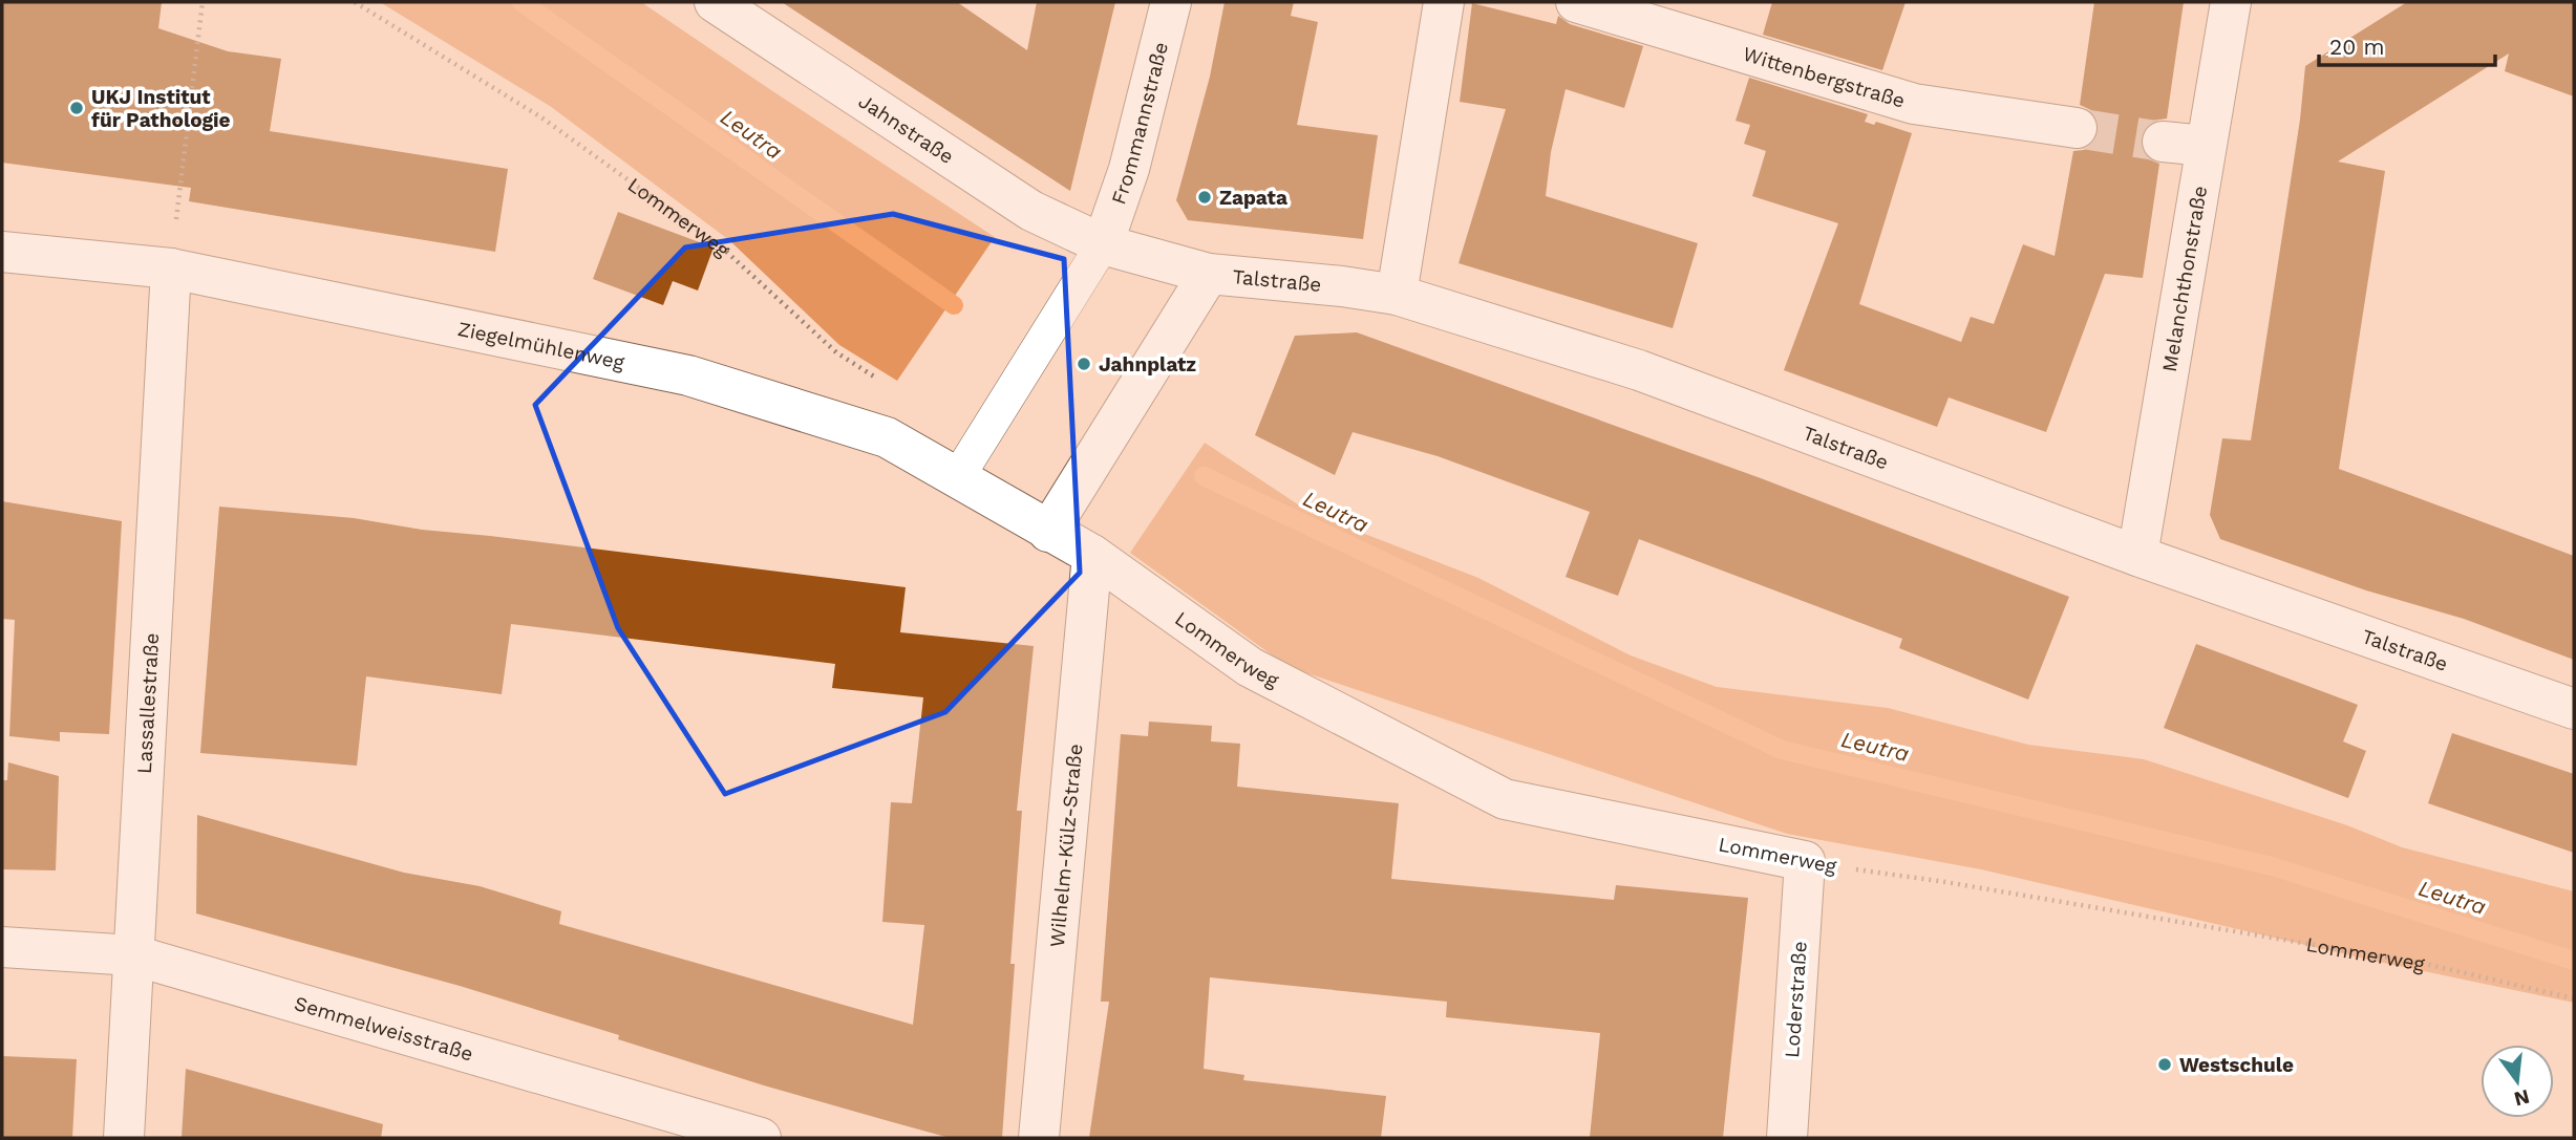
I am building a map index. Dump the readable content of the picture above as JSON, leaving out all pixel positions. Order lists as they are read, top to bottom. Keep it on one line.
{"streets":{"street":["Wittenbergstraße","Frommannstraße","Jahnstraße","Lommerweg","Melanchthonstraße","Talstraße","Ziegelmühlenweg","Lassallestraße","Wilhelm-Külz-Straße","Loderstraße","Semmelweisstraße"]},"crossings":[["Frommannstraße","Jahnstraße"],["Frommannstraße","Talstraße"],["Jahnstraße","Talstraße"],["Lommerweg","Ziegelmühlenweg"],["Lommerweg","Wilhelm-Külz-Straße"],["Lommerweg","Loderstraße"],["Melanchthonstraße","Talstraße"],["Ziegelmühlenweg","Lassallestraße"],["Lassallestraße","Semmelweisstraße"]],"water":["Leutra"],"places":["UKJ Institut für Pathologie","Zapata","Jahnplatz","Westschule"],"scale_bar":"20 m","north":"bottom"}
